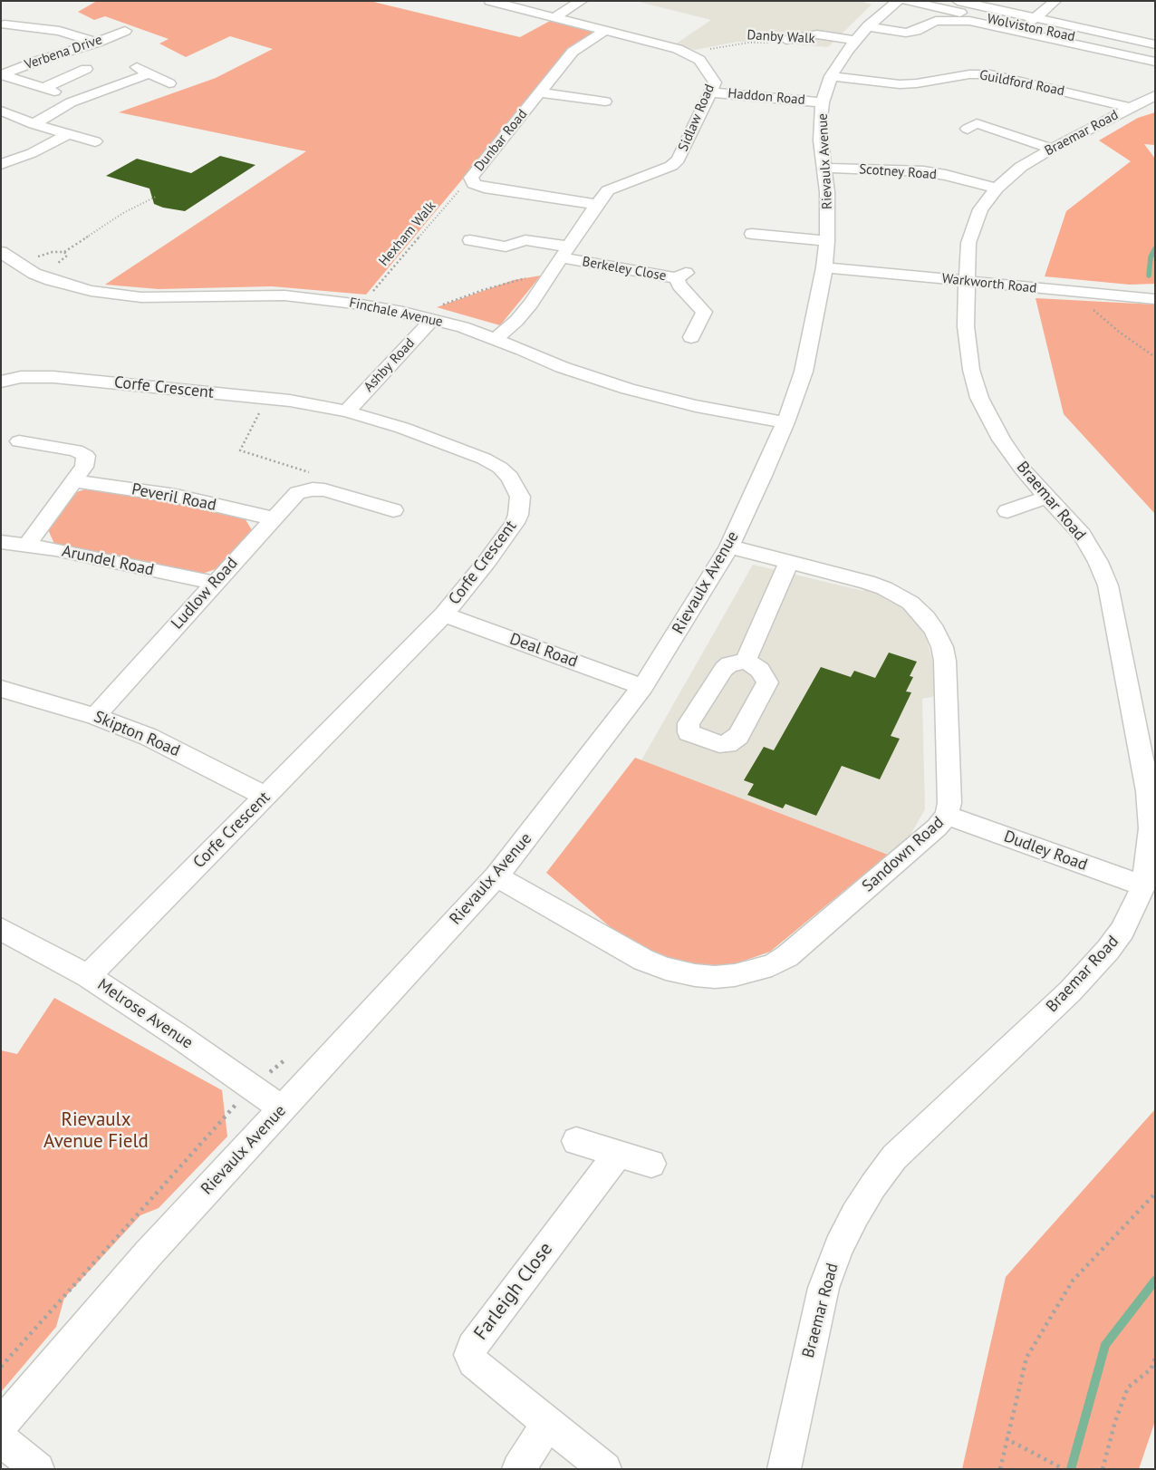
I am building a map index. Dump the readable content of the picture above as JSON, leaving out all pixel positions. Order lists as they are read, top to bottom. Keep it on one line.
{"streets":{"street":["Wolviston Road","Verbena Drive","Guildford Road","Haddon Road","Sidlaw Road","Braemar Road","Dunbar Road","Rievaulx Avenue","Scotney Road","Berkeley Close","Warkworth Road","Finchale Avenue","Ashby Road","Corfe Crescent","Peveril Road","Arundel Road","Ludlow Road","Deal Road","Skipton Road","Dudley Road","Sandown Road","Melrose Avenue","Farleigh Close"],"path":["Danby Walk","Hexham Walk"]},"crossings":[["Danby Walk","Sidlaw Road"],["Guildford Road","Braemar Road"],["Guildford Road","Rievaulx Avenue"],["Haddon Road","Sidlaw Road"],["Haddon Road","Rievaulx Avenue"],["Sidlaw Road","Dunbar Road"],["Sidlaw Road","Berkeley Close"],["Sidlaw Road","Finchale Avenue"],["Braemar Road","Scotney Road"],["Braemar Road","Warkworth Road"],["Braemar Road","Dudley Road"],["Dunbar Road","Hexham Walk"],["Rievaulx Avenue","Scotney Road"],["Rievaulx Avenue","Warkworth Road"],["Rievaulx Avenue","Finchale Avenue"],["Rievaulx Avenue","Deal Road"],["Rievaulx Avenue","Sandown Road"],["Rievaulx Avenue","Melrose Avenue"],["Hexham Walk","Finchale Avenue"],["Finchale Avenue","Ashby Road"],["Ashby Road","Corfe Crescent"],["Corfe Crescent","Deal Road"],["Corfe Crescent","Skipton Road"],["Corfe Crescent","Melrose Avenue"],["Peveril Road","Ludlow Road"],["Arundel Road","Ludlow Road"],["Ludlow Road","Skipton Road"],["Dudley Road","Sandown Road"]],"parks":["Rievaulx Avenue Field"]}
